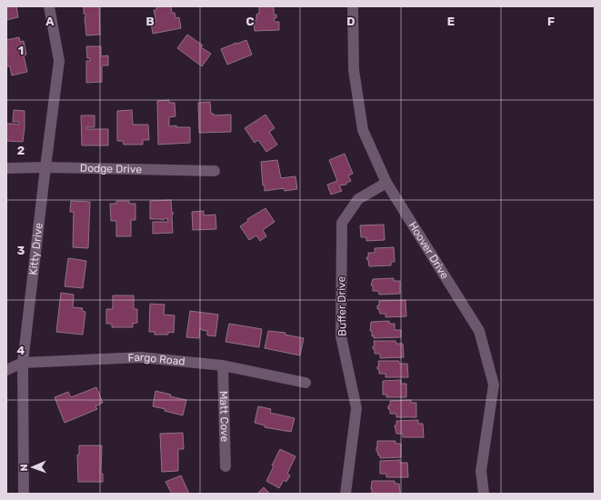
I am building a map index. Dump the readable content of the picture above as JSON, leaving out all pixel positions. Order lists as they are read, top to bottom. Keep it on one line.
{"streets":{"street":["Dodge Drive","Kitty Drive","Hoover Drive","Buffer Drive","Fargo Road","Matt Cove"]},"crossings":[["Dodge Drive","Kitty Drive"],["Kitty Drive","Fargo Road"],["Hoover Drive","Buffer Drive"],["Fargo Road","Matt Cove"]],"north":"left","grid":{"columns":["A","B","C","D","E","F"],"rows":["1","2","3","4"]}}
